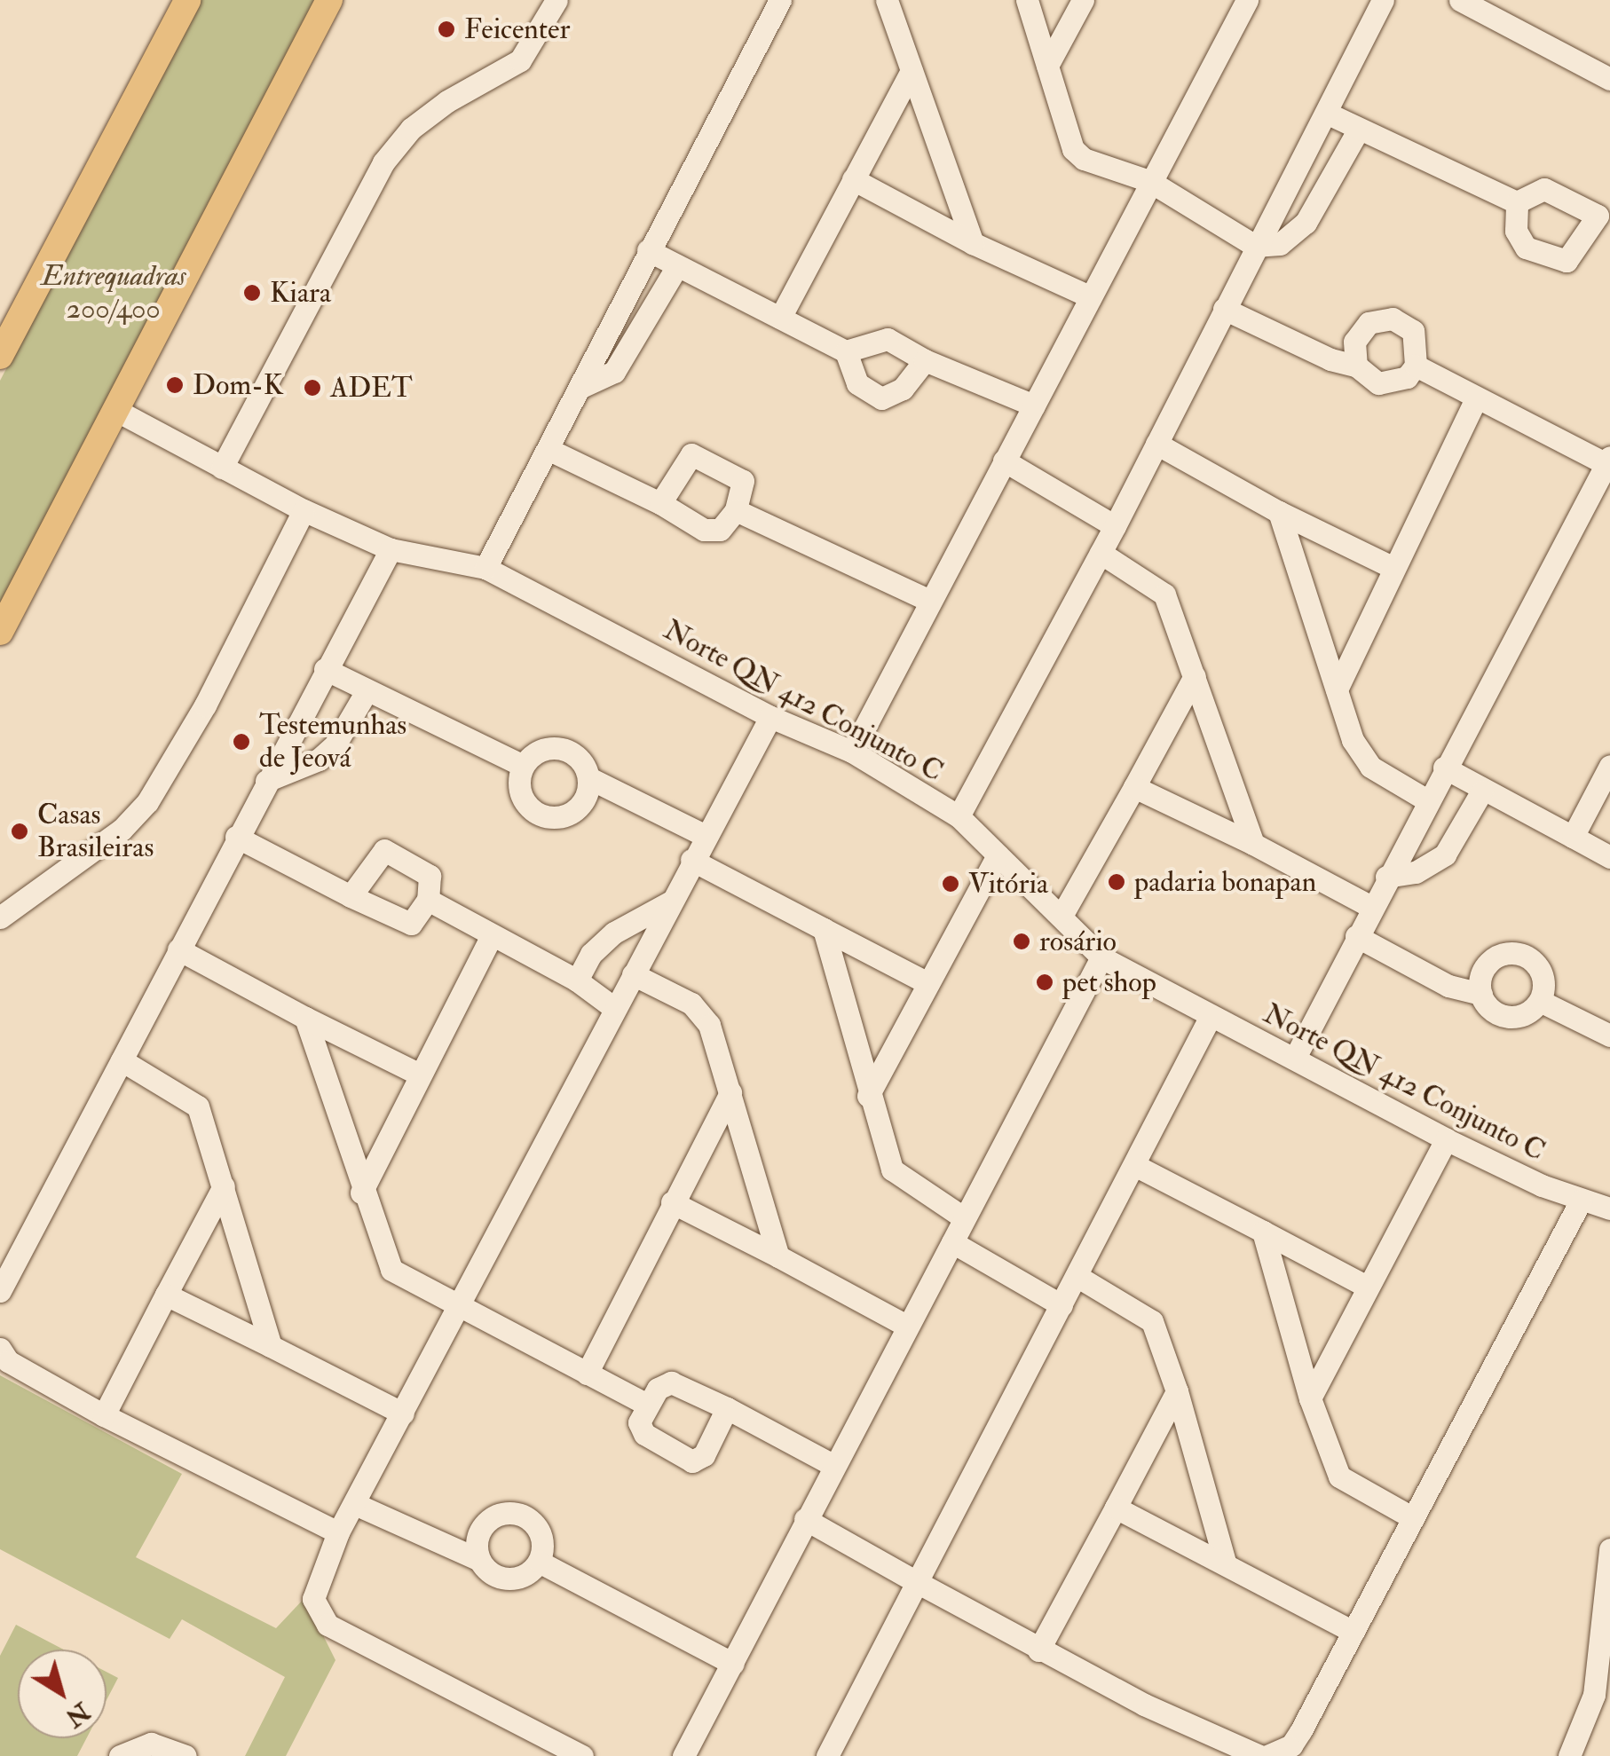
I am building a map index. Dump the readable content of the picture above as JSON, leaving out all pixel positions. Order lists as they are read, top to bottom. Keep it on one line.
{"streets":{"street":["Norte QN 412 Conjunto C"]},"parks":["Entrequadras 200/400"],"places":["Feicenter","Kiara","Dom-K","ADET","Testemunhas de Jeová","Casas Brasileiras","padaria bonapan","Vitória","rosário","pet shop"],"north":"bottom right"}
